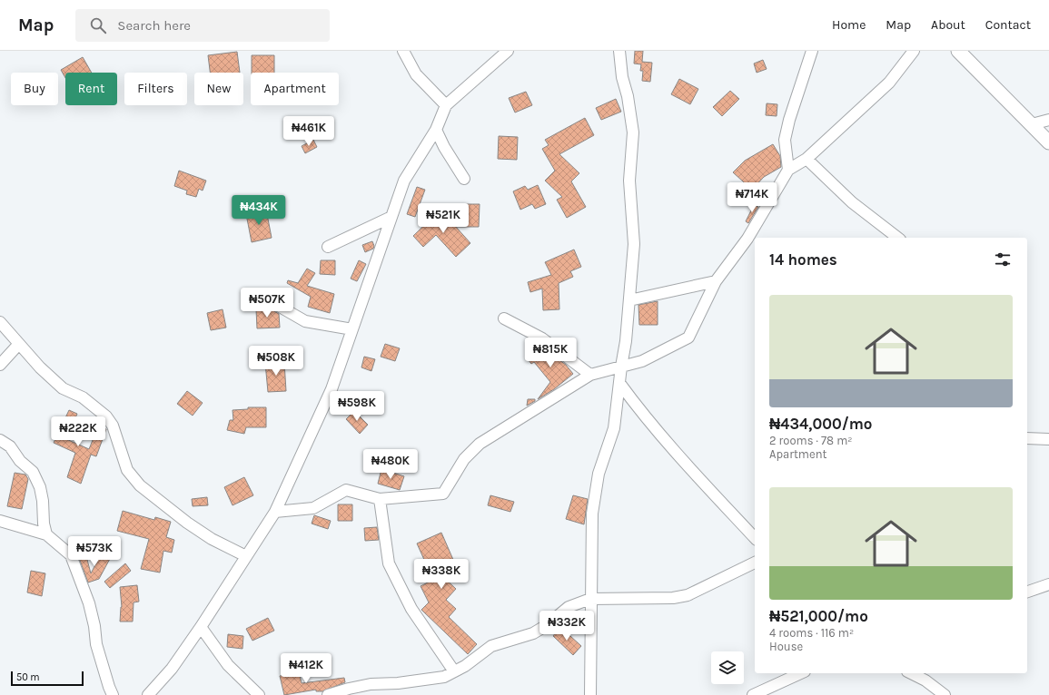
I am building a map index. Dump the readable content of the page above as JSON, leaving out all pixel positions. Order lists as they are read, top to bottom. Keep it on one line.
{"scale_bar":"50 m","page":{"header":"Map","search":"Search here","nav":["Home","Map","About","Contact"],"chip":["Buy","Rent","Filters","New","Apartment"],"price":["₦461K","₦714K","₦434K","₦521K","₦507K","₦815K","₦508K","₦598K","₦222K","₦480K","₦573K","₦338K","₦332K","₦412K"],"heading":"14 homes","list":[{"name":"₦434,000/mo","note":"2 rooms · 78 m² · Apartment"},{"name":"₦521,000/mo","note":"4 rooms · 116 m² · House"}],"scale":"50 m"}}
